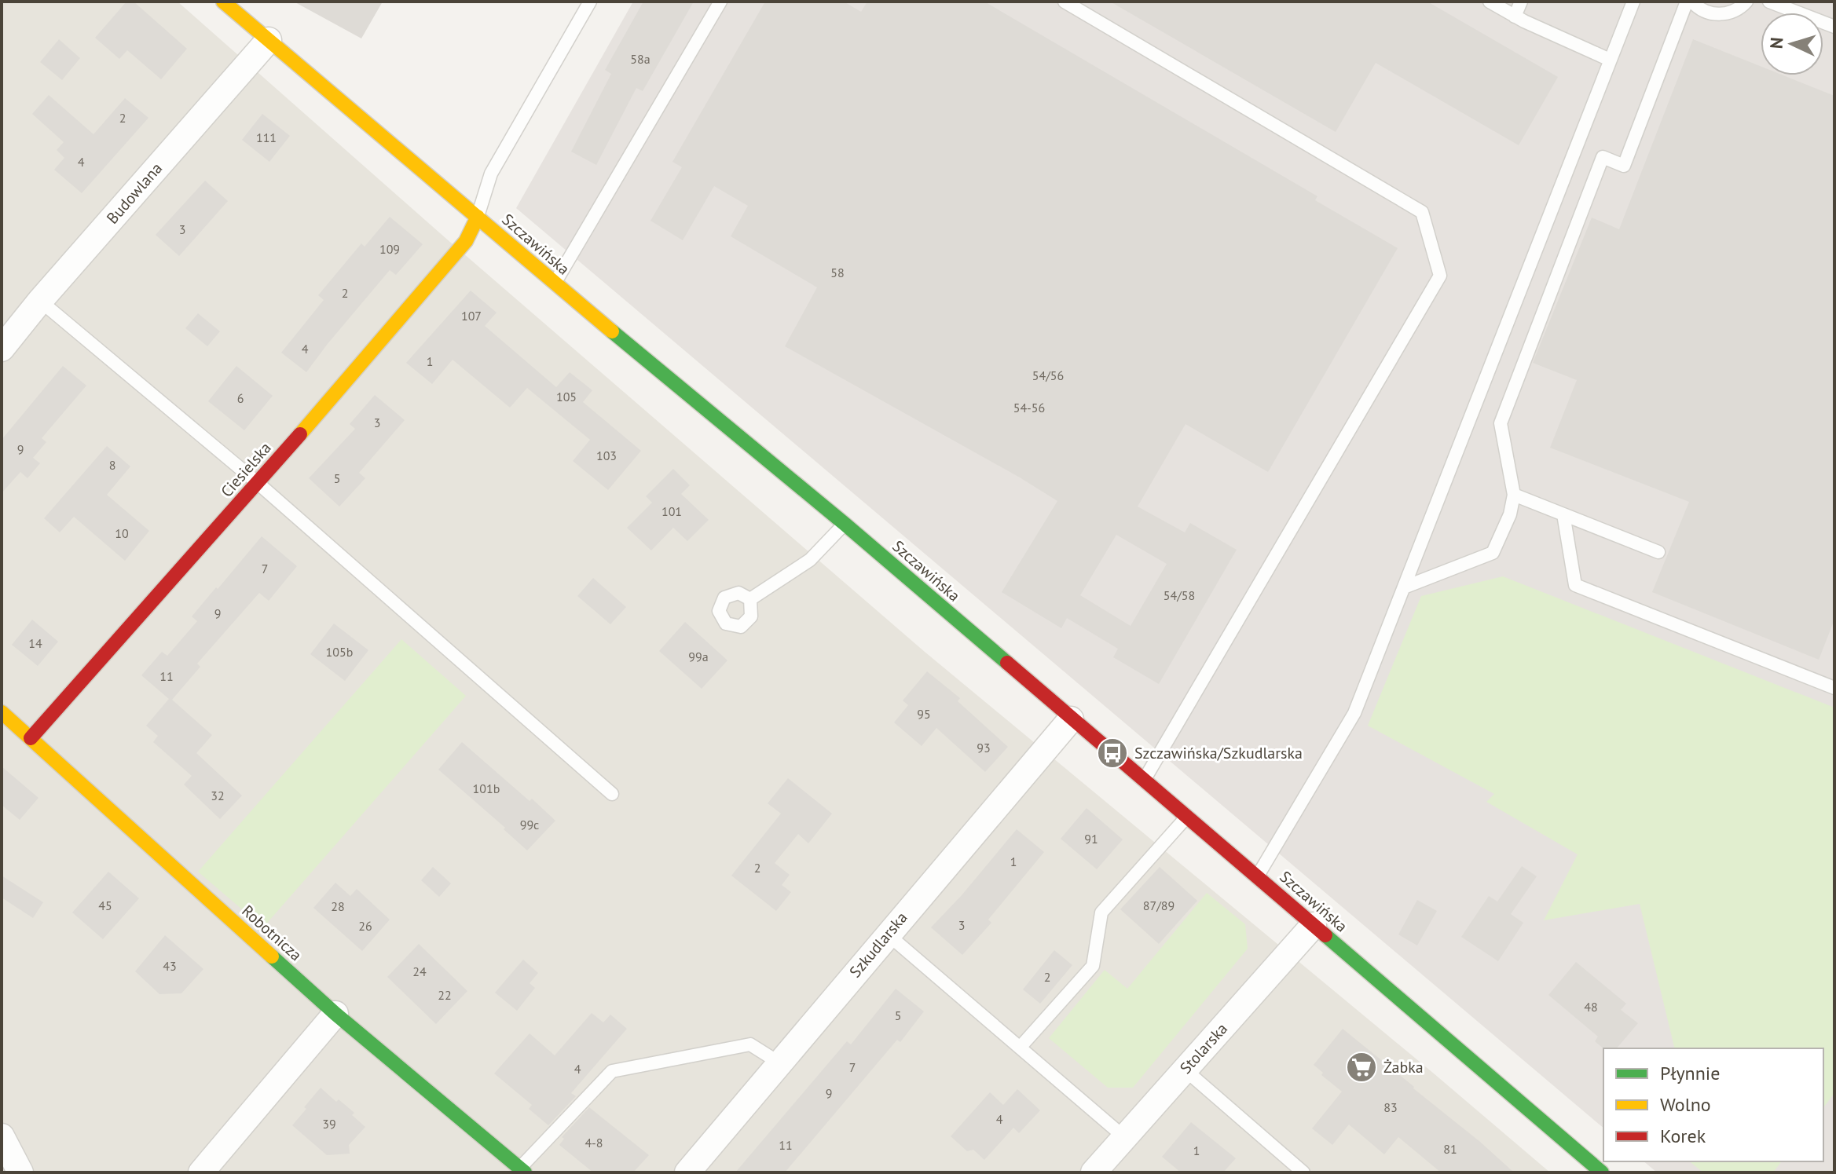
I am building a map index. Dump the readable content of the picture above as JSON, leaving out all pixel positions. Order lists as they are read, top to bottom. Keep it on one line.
{"streets":{"street":["Budowlana","Szczawińska","Ciesielska","Robotnicza","Szkudlarska","Stolarska"]},"crossings":[["Budowlana","Szczawińska"],["Szczawińska","Ciesielska"],["Szczawińska","Szkudlarska"],["Szczawińska","Stolarska"],["Ciesielska","Robotnicza"]],"places":{"bus stop":["Szczawińska/Szkudlarska"],"supermarket":["Żabka"]},"house_numbers":["58a","2","111","4","3","109","58","2","107","4","1","54/56","105","6","54-56","3","9","103","8","5","101","10","7","54/58","9","14","105b","99a","11","95","93","101b","32","99c","91","1","2","45","87/89","28","3","26","43","24","2","22","48","5","7","4","9","83","4","39","4-8","11","81","1"],"legend":["Płynnie","Wolno","Korek"],"north":"left"}
